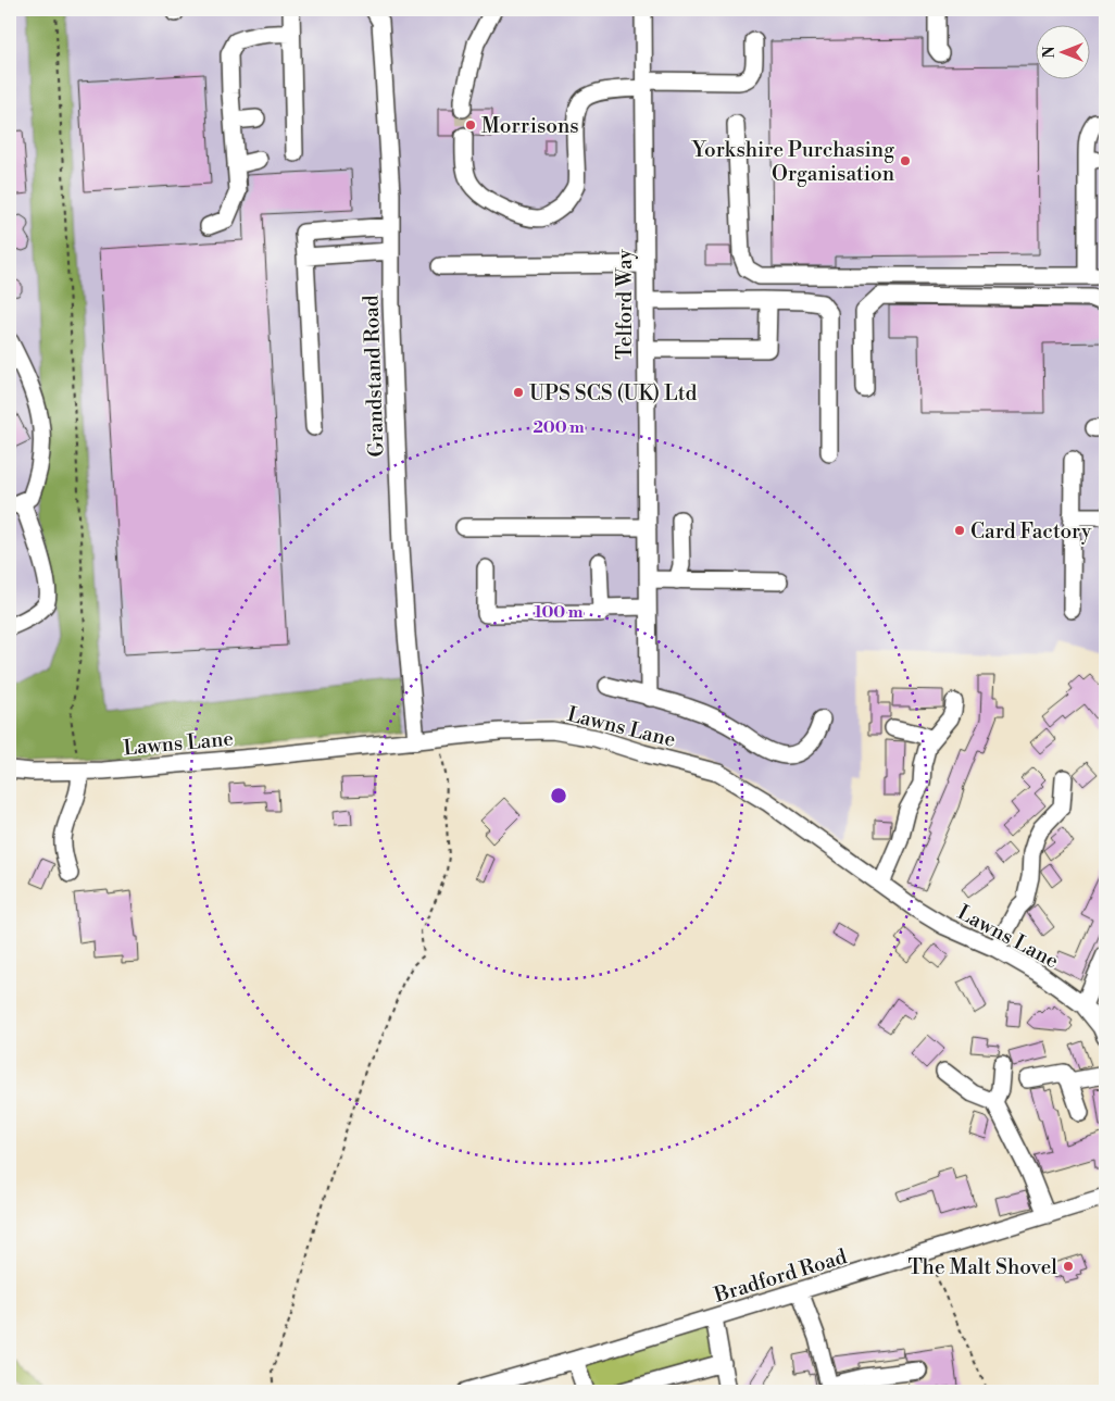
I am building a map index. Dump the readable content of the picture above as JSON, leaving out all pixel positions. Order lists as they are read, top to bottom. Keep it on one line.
{"streets":{"street":["Telford Way","Grandstand Road","Lawns Lane","Bradford Road"]},"crossings":[["Grandstand Road","Lawns Lane"]],"places":["Morrisons","Yorkshire Purchasing Organisation","UPS SCS (UK) Ltd","Card Factory","The Malt Shovel"],"north":"left","rings":["200 m","100 m"]}
